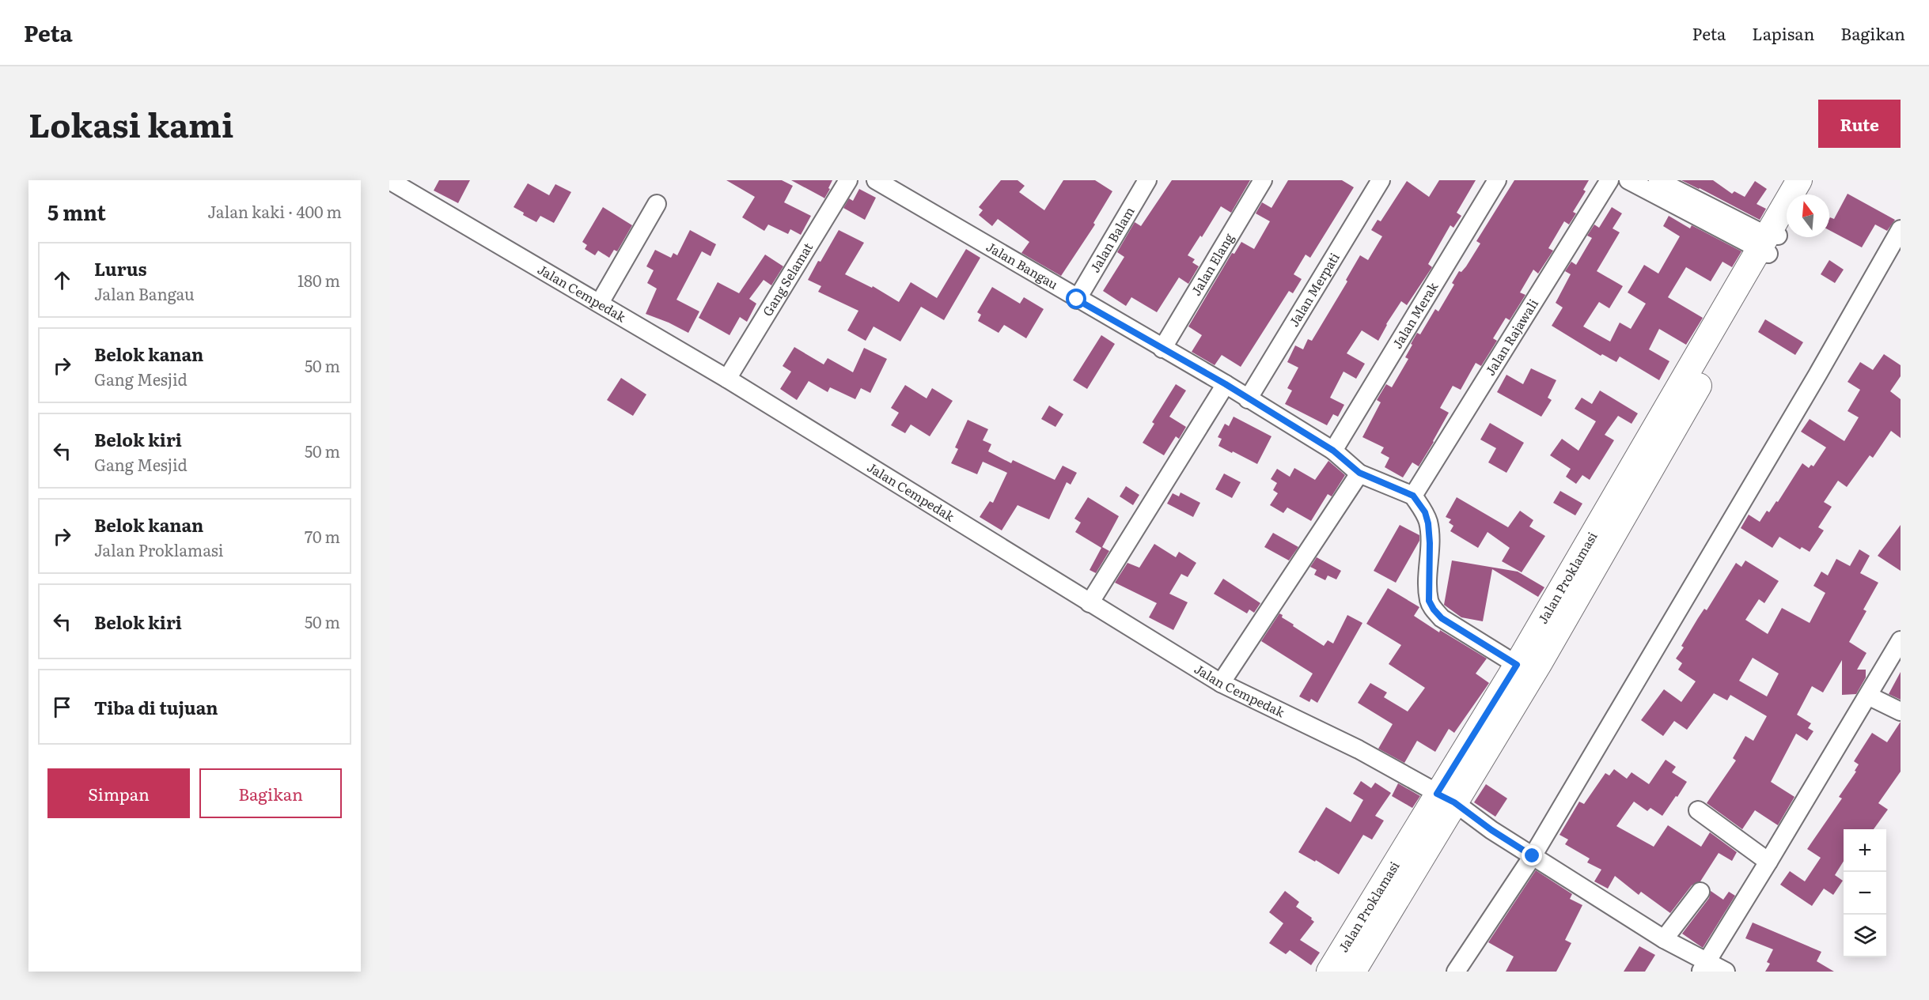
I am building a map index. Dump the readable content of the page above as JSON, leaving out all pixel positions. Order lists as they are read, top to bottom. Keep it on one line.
{"streets":{"street":["Jalan Balam","Jalan Elang","Jalan Bangau","Gang Selamat","Jalan Merpati","Jalan Cempedak","Jalan Merak","Jalan Rajawali","Jalan Proklamasi"]},"crossings":[["Jalan Balam","Jalan Bangau"],["Jalan Elang","Jalan Bangau"],["Jalan Bangau","Jalan Merpati"],["Jalan Bangau","Jalan Merak"],["Jalan Bangau","Jalan Rajawali"],["Gang Selamat","Jalan Cempedak"],["Jalan Cempedak","Jalan Proklamasi"]],"north":"top","page":{"header":"Peta","nav":["Peta","Lapisan","Bagikan"],"title":"Lokasi kami","buttons":["Rute",["Simpan","Bagikan"]],"heading":["5 mnt","Jalan kaki · 400 m"],"list":[["Lurus","Jalan Bangau","180 m"],["Belok kanan","Gang Mesjid","50 m"],["Belok kiri","Gang Mesjid","50 m"],["Belok kanan","Jalan Proklamasi","70 m"],["Belok kiri","50 m"],"Tiba di tujuan"],"map_buttons":["+","−"]}}
